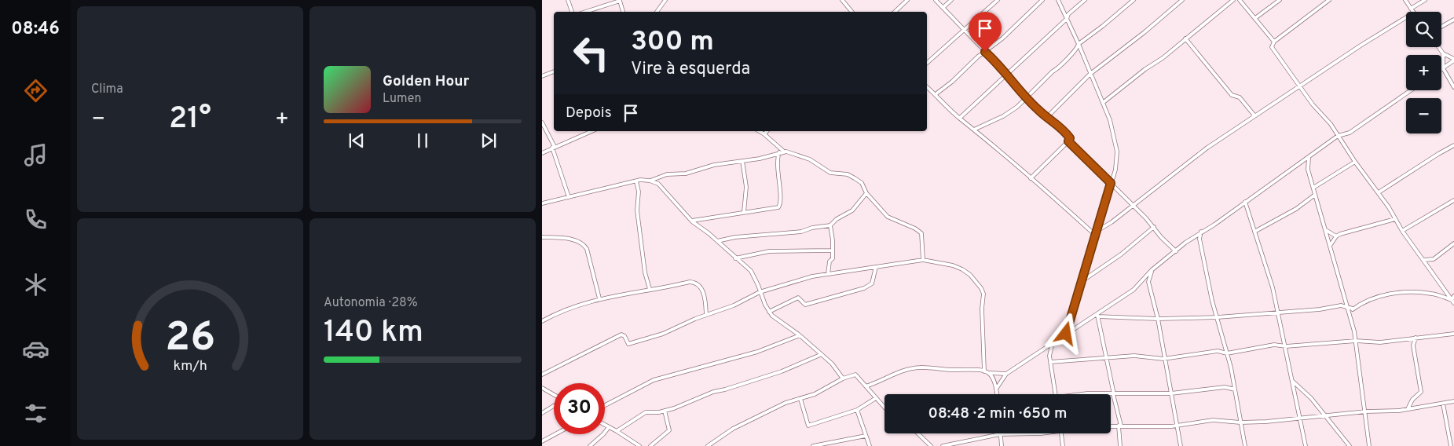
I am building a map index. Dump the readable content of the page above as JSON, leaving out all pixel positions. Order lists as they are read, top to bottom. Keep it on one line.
{"page":{"tabs":"08:46","tile":["Clima",["Autonomia · 28%","140 km"]],"map_buttons":["+","−"],"turn":["300 m","Vire à esquerda"],"song":["Golden Hour","Lumen"],"then":"Depois","heat":["−","21°","+"],"limit":"30","trip":"08:48 · 2 min · 650 m","gauge":["26","km/h"]}}
